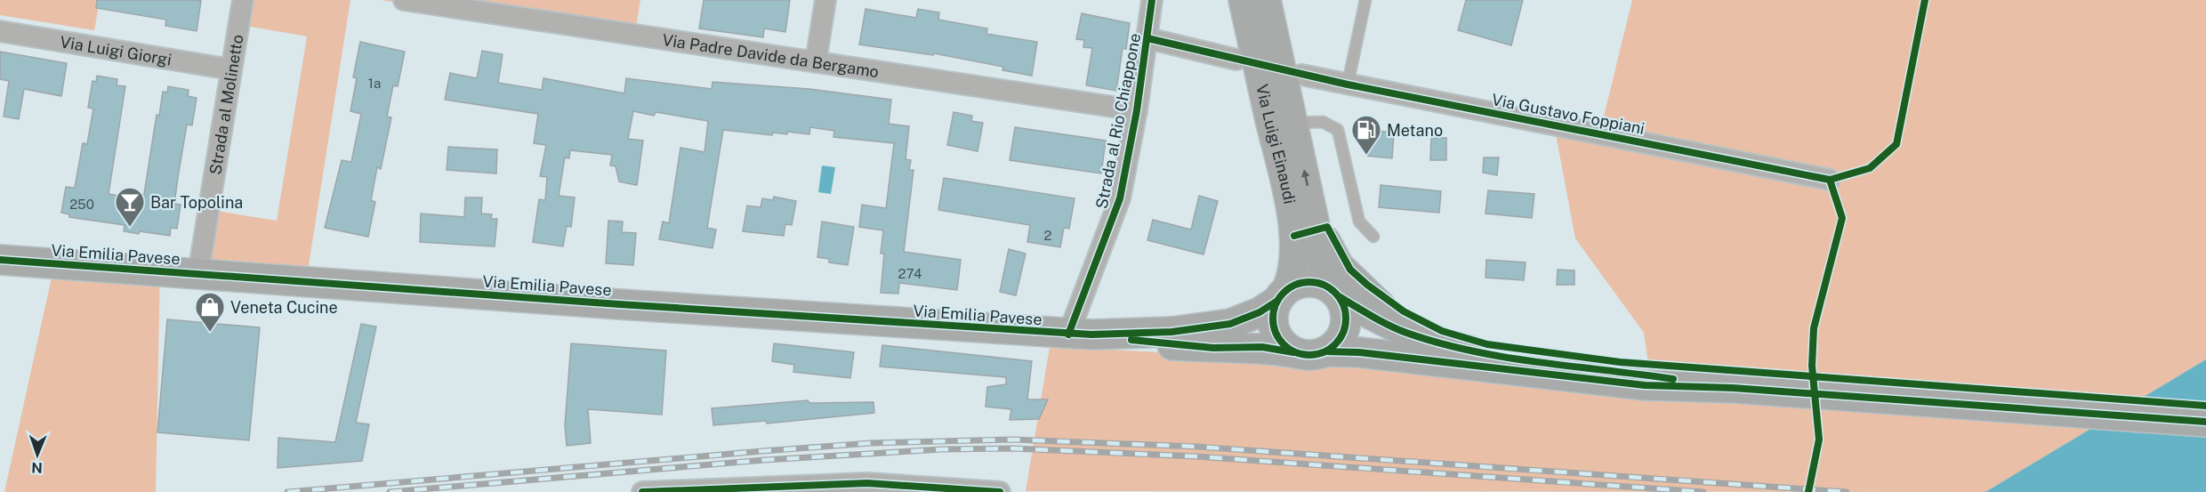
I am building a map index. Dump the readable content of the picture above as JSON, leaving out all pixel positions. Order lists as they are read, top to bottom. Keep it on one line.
{"streets":{"main road":["Via Luigi Einaudi","Via Emilia Pavese"],"street":["Via Luigi Giorgi","Via Padre Davide da Bergamo","Strada al Molinetto","Via Gustavo Foppiani","Strada al Rio Chiappone"]},"crossings":[["Via Luigi Giorgi","Strada al Molinetto"],["Via Padre Davide da Bergamo","Strada al Rio Chiappone"],["Strada al Molinetto","Via Emilia Pavese"],["Strada al Rio Chiappone","Via Emilia Pavese"],["Via Luigi Einaudi","Via Emilia Pavese"]],"places":{"fuel station":["Metano"],"bar":["Bar Topolina"],"shop":["Veneta Cucine"]},"house_numbers":["1a","250","2","274"],"north":"bottom"}
